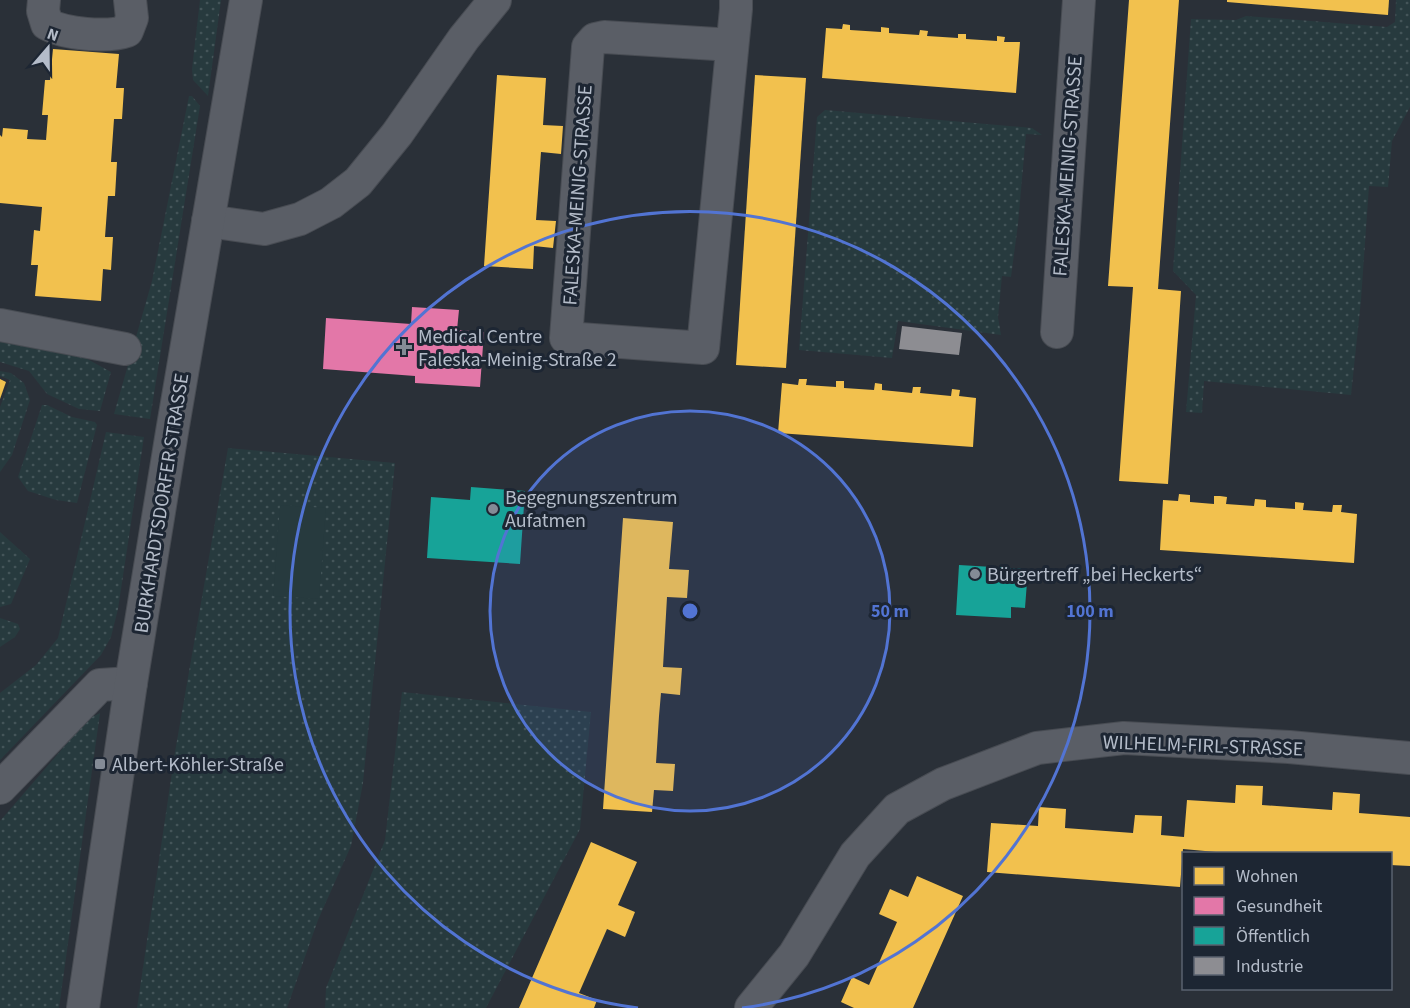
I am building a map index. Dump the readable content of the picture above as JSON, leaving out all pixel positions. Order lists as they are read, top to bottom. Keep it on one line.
{"streets":{"street":["FALESKA-MEINIG-STRASSE","BURKHARDTSDORFER STRASSE","WILHELM-FIRL-STRASSE"]},"places":{"health":["Medical Centre Faleska-Meinig-Straße 2"],"other":["Begegnungszentrum Aufatmen","Bürgertreff „bei Heckerts“"],"transit":["Albert-Köhler-Straße"]},"legend":["Wohnen","Gesundheit","Öffentlich","Industrie"],"north":"top","rings":["50 m","100 m"]}
